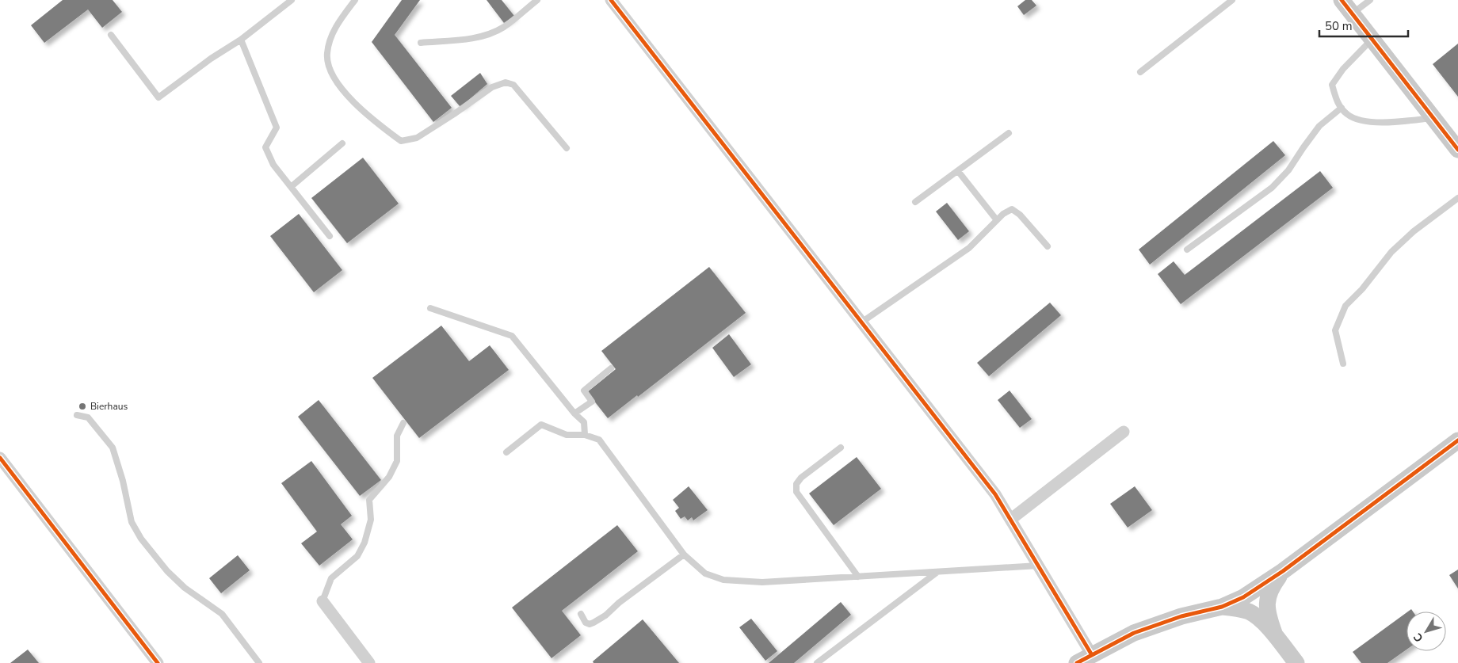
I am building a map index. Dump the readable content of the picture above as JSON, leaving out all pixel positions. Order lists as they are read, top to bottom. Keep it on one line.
{"places":["Bierhaus"],"scale_bar":"50 m","north":"bottom left"}
